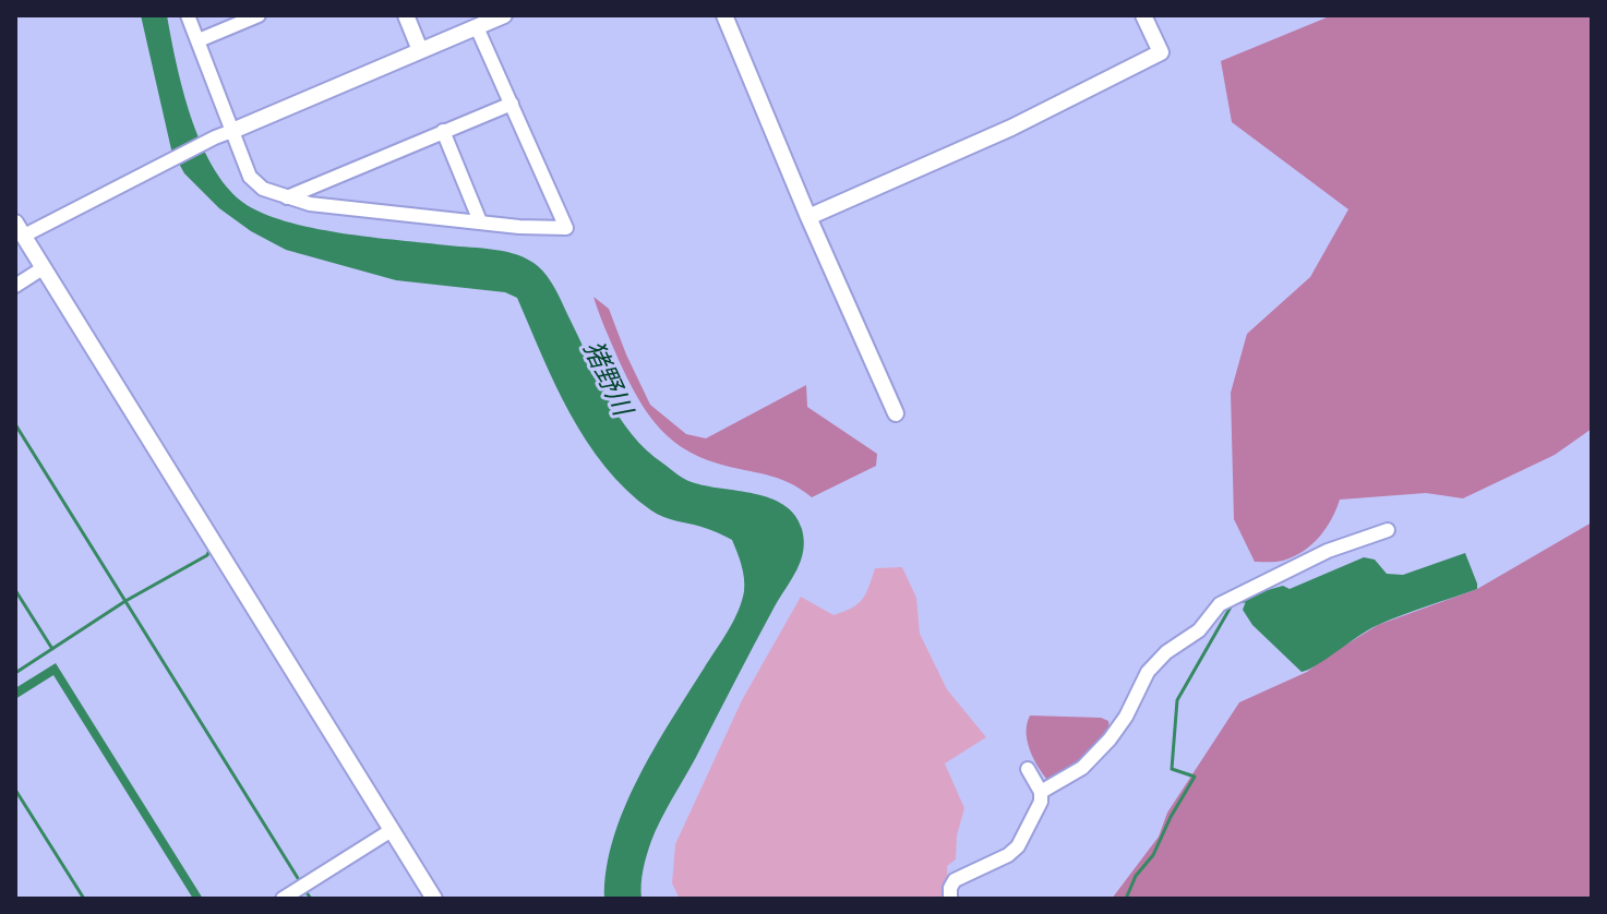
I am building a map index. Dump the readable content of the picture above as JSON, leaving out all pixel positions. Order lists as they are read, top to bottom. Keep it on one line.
{"water":["猪野川"]}
